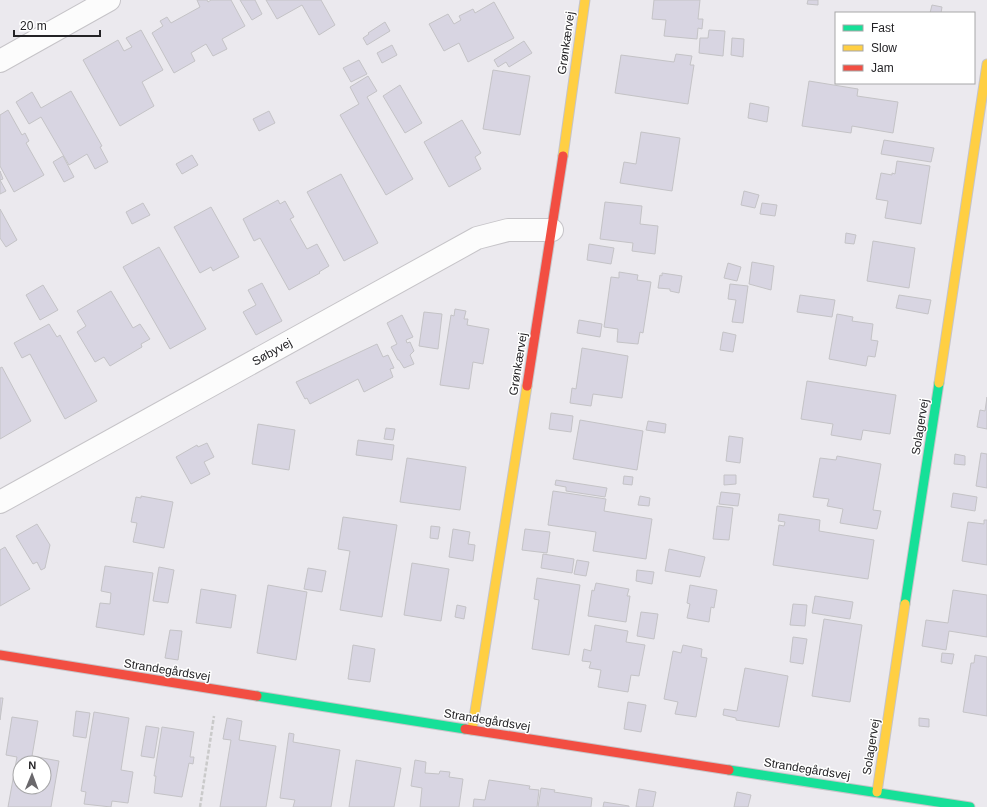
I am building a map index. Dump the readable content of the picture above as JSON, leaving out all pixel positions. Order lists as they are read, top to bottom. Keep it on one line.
{"streets":{"street":["Grønkærvej","Søbyvej","Solagervej","Strandegårdsvej"]},"crossings":[["Grønkærvej","Søbyvej"],["Grønkærvej","Strandegårdsvej"],["Solagervej","Strandegårdsvej"]],"legend":["Fast","Slow","Jam"],"scale_bar":"20 m","north":"top"}
